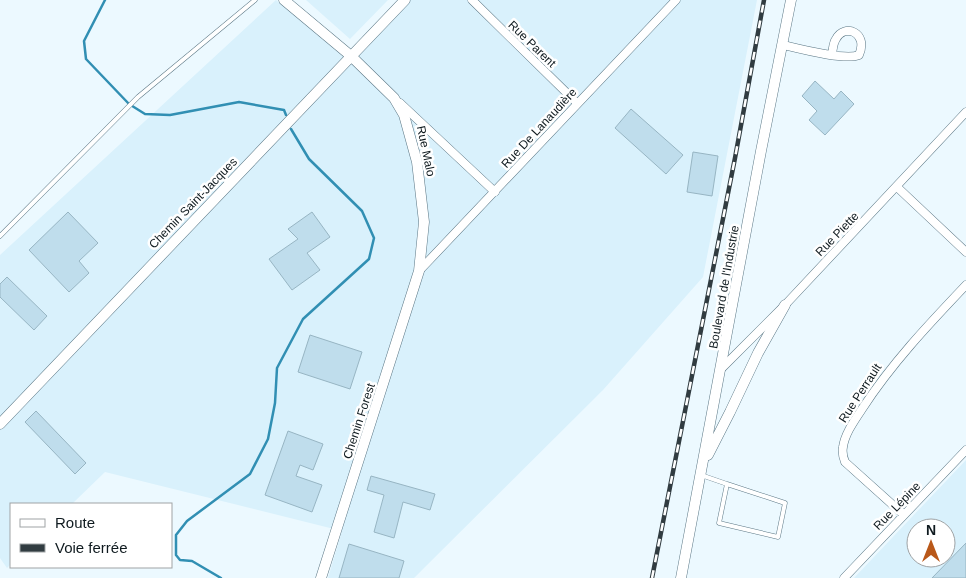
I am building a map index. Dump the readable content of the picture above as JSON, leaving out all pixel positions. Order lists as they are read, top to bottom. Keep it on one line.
{"streets":{"street":["Rue Parent","Rue De Lanaudière","Rue Malo","Chemin Saint-Jacques","Rue Piette","Boulevard de l'Industrie","Rue Perrault","Chemin Forest","Rue Lépine"]},"crossings":[["Rue Parent","Rue De Lanaudière"],["Rue De Lanaudière","Rue Malo"],["Rue De Lanaudière","Chemin Forest"],["Rue Malo","Chemin Saint-Jacques"],["Rue Malo","Chemin Forest"],["Rue Piette","Boulevard de l'Industrie"],["Rue Perrault","Rue Lépine"]],"legend":["Route","Voie ferrée"],"north":"top"}
